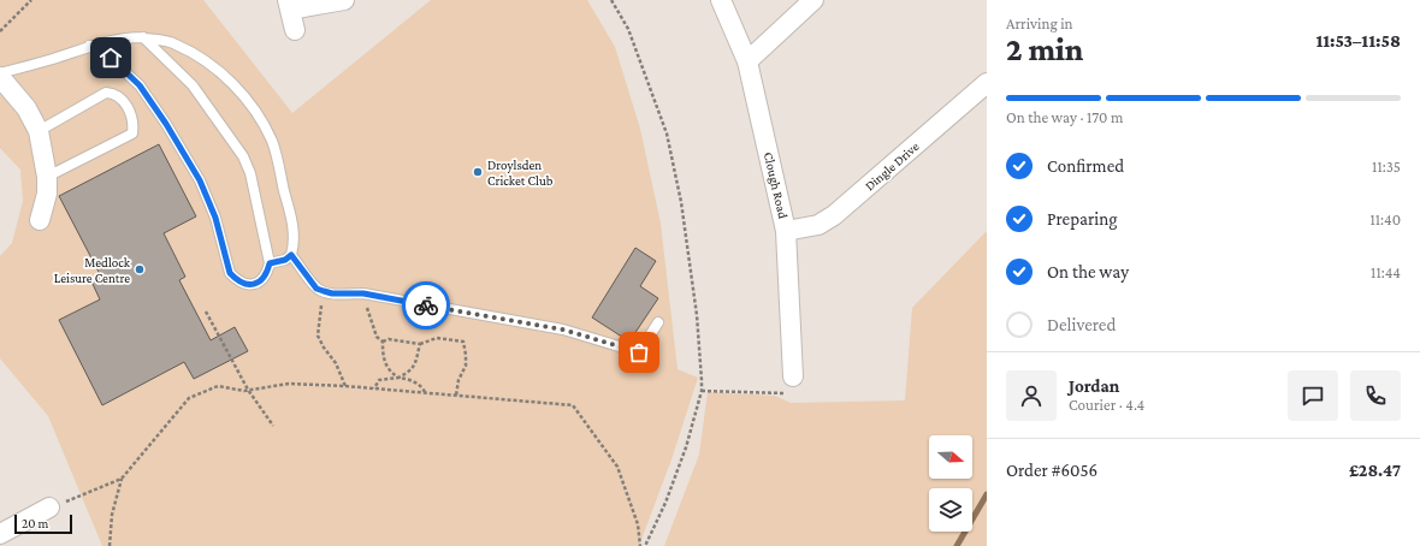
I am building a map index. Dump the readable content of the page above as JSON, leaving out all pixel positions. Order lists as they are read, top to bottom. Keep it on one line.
{"streets":{"street":["Dingle Drive","Clough Road"]},"crossings":[["Dingle Drive","Clough Road"]],"places":["Droylsden Cricket Club","Medlock Leisure Centre"],"scale_bar":"20 m","north":"right","page":{"heading":["2 min","Arriving in","11:53–11:58"],"panel":["Jordan","Courier · 4.4","Order #6056","£28.47"],"bar":"On the way · 170 m","list":[["Confirmed","11:35"],["Preparing","11:40"],["On the way","11:44"],"Delivered"],"scale":"20 m"}}
